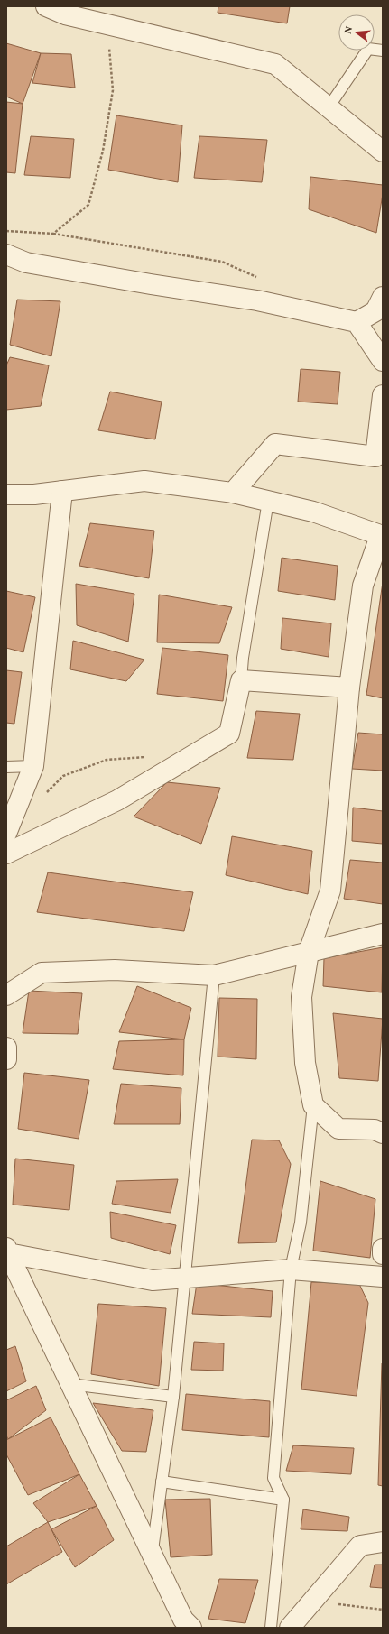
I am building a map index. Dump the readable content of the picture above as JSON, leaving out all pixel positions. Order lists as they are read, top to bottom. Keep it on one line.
{"north":"left"}
